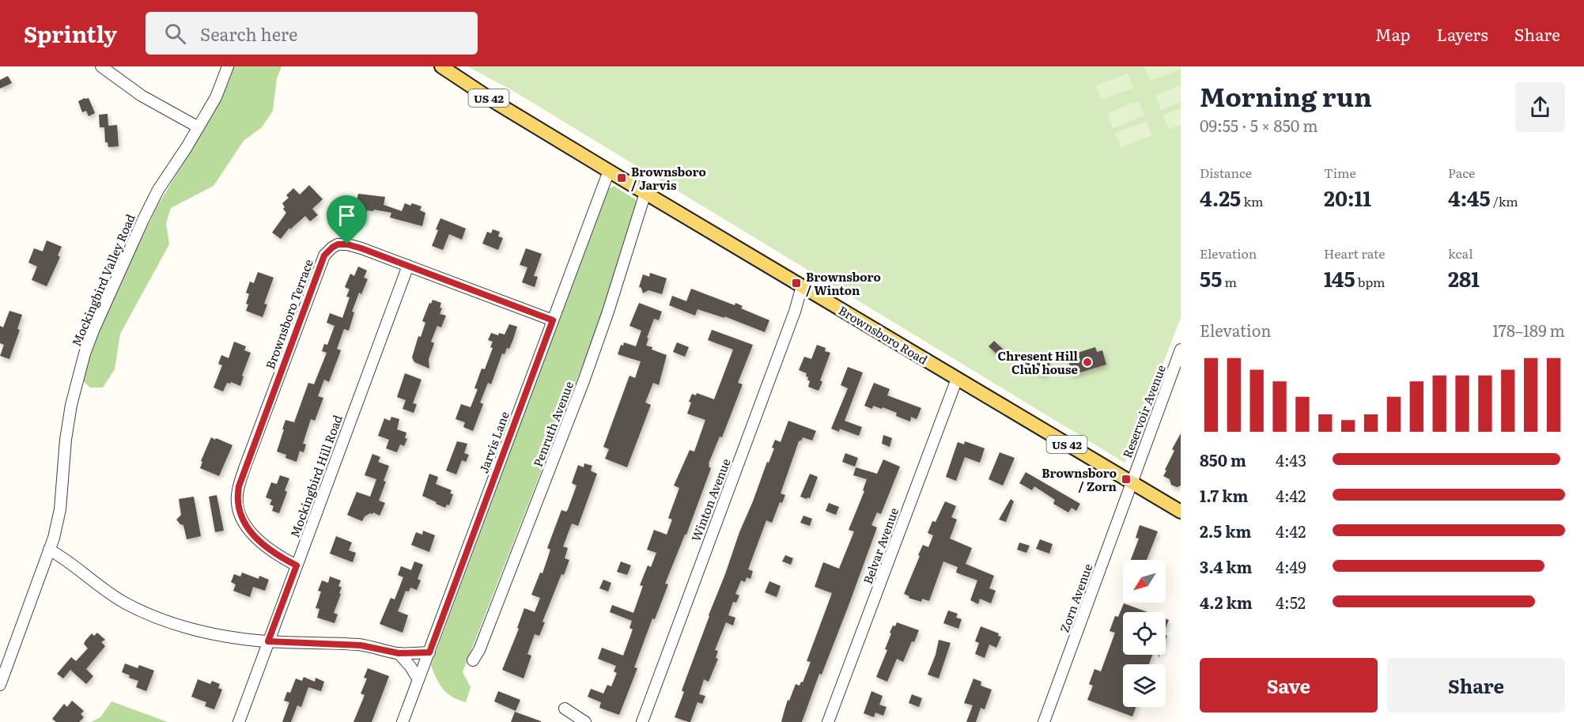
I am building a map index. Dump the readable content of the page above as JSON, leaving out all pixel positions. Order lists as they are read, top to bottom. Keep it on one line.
{"streets":{"main road":["US 42","Brownsboro Road"],"street":["Mockingbird Valley Road","Brownsboro Terrace","Reservoir Avenue","Penruth Avenue","Jarvis Lane","Mockingbird Hill Road","Winton Avenue","Belvar Avenue","Zorn Avenue"]},"crossings":[["Brownsboro Terrace","Jarvis Lane"],["Brownsboro Terrace","Mockingbird Hill Road"],["Brownsboro Road","Reservoir Avenue"],["Brownsboro Road","Penruth Avenue"],["Brownsboro Road","Jarvis Lane"],["Brownsboro Road","Winton Avenue"],["Brownsboro Road","Belvar Avenue"],["Brownsboro Road","Zorn Avenue"],["Reservoir Avenue","Zorn Avenue"]],"places":{"transit":["Brownsboro / Jarvis","Brownsboro / Winton","Brownsboro / Zorn"],"other":["Chresent Hill Club house"]},"north":"bottom left","page":{"header":"Sprintly","search":"Search here","nav":["Map","Layers","Share"],"heading":["Morning run","09:55 · 5 × 850 m"],"stats":[["Distance","4.25 km"],["Time","20:11"],["Pace","4:45 /km"],["Elevation","55 m"],["Heart rate","145 bpm"],["kcal","281"]],"chart":["Elevation","178–189 m"],"list":[{"name":"850 m","note":"4:43"},{"name":"1.7 km","note":"4:42"},{"name":"2.5 km","note":"4:42"},{"name":"3.4 km","note":"4:49"},{"name":"4.2 km","note":"4:52"}],"buttons":["Save","Share"]}}
